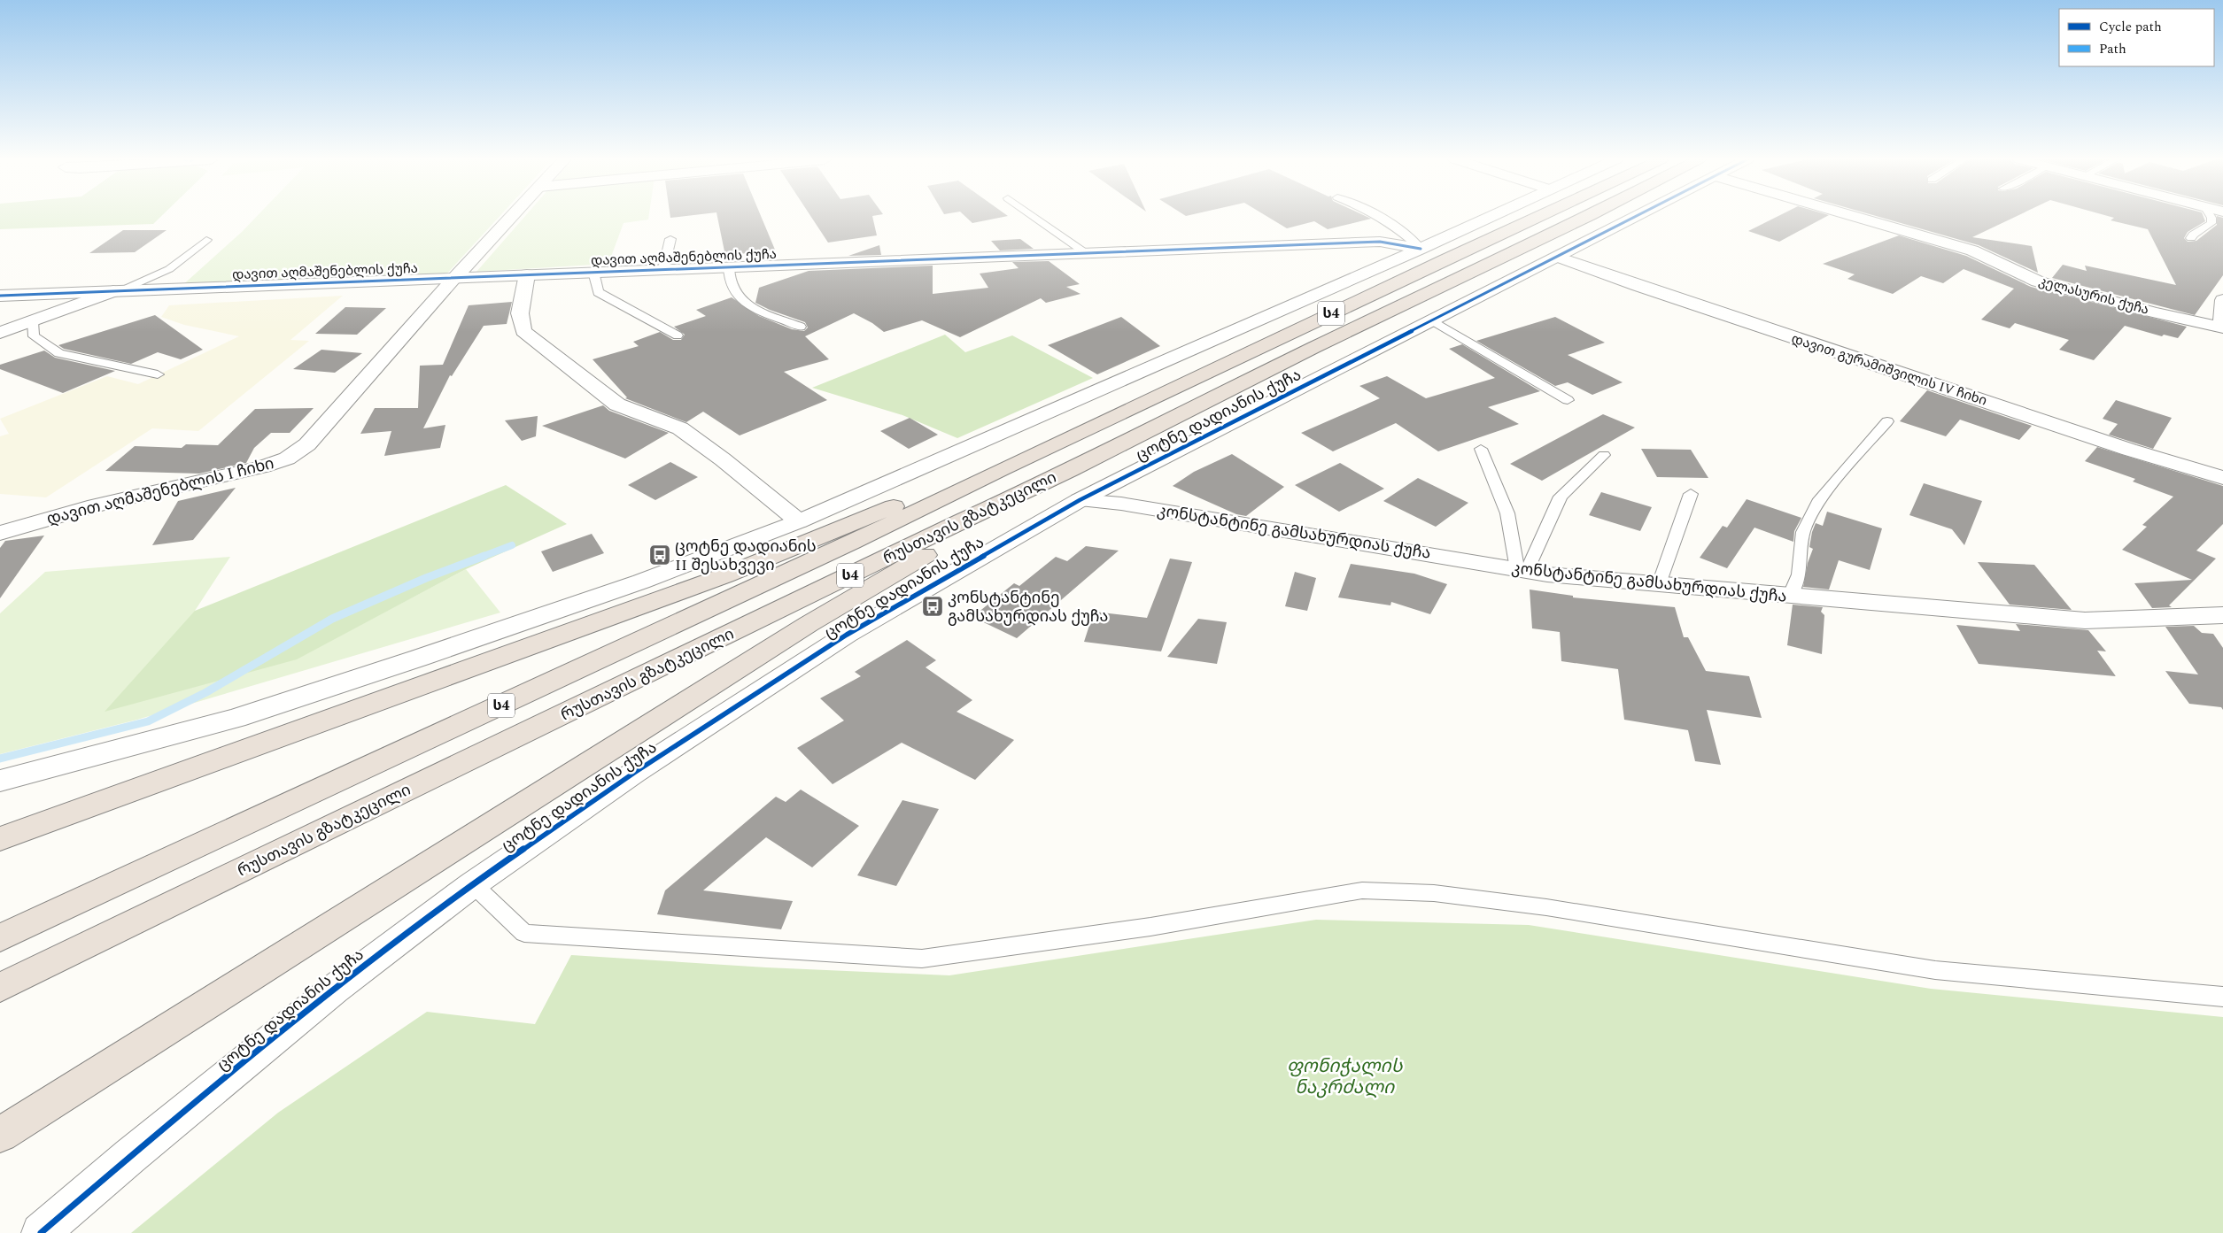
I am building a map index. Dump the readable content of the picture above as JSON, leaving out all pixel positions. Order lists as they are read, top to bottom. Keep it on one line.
{"streets":{"highway":["ს4","რუსთავის გზატკეცილი"],"street":["დავით აღმაშენებლის ქუჩა","კელასურის ქუჩა","დავით გურამიშვილის IV ჩიხი","ცოტნე დადიანის ქუჩა","დავით აღმაშენებლის I ჩიხი","კონსტანტინე გამსახურდიას ქუჩა"]},"crossings":[["დავით აღმაშენებლის ქუჩა","დავით აღმაშენებლის I ჩიხი"],["დავით გურამიშვილის IV ჩიხი","ცოტნე დადიანის ქუჩა"],["ცოტნე დადიანის ქუჩა","კონსტანტინე გამსახურდიას ქუჩა"]],"parks":["ფონიჭალის ნაკრძალი"],"places":{"bus stop":["ცოტნე დადიანის II შესახვევი","კონსტანტინე გამსახურდიას ქუჩა"]},"legend":["Cycle path","Path"]}
